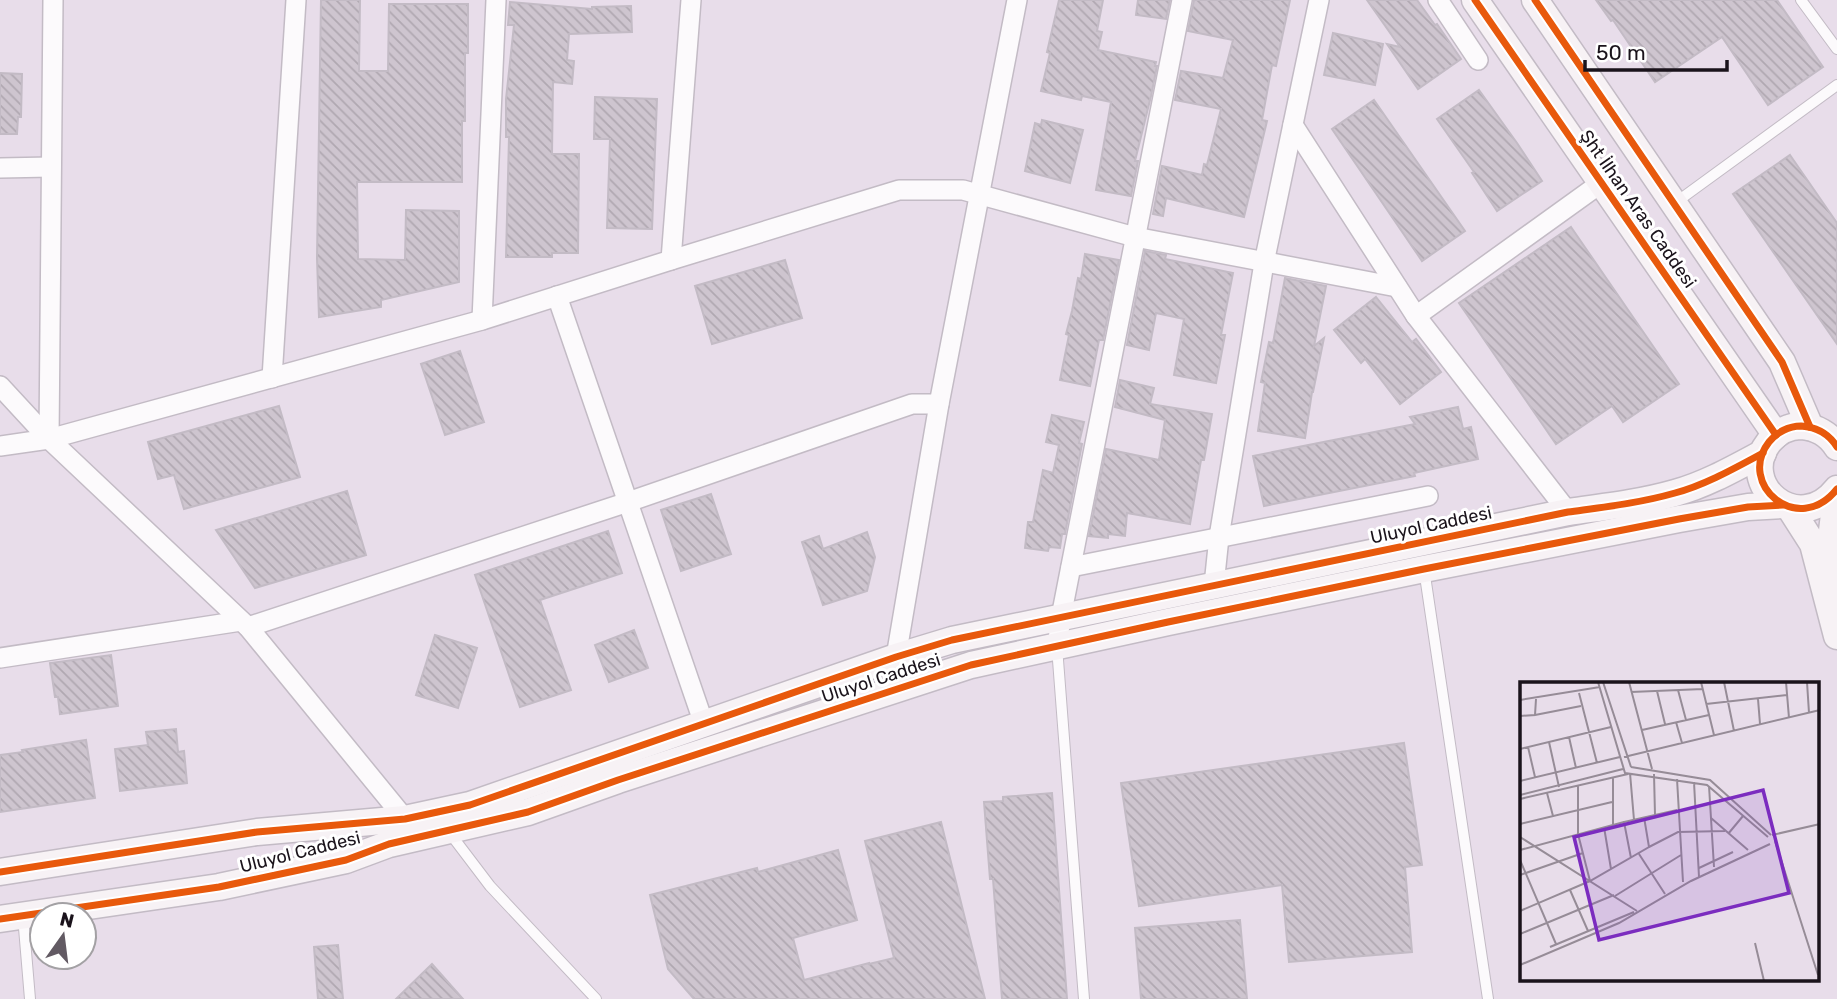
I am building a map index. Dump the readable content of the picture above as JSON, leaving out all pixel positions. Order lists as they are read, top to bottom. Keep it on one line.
{"streets":{"main road":["Şht İlhan Aras Caddesi","Uluyol Caddesi"]},"crossings":[["Şht İlhan Aras Caddesi","Uluyol Caddesi"]],"scale_bar":"50 m","north":"top"}
